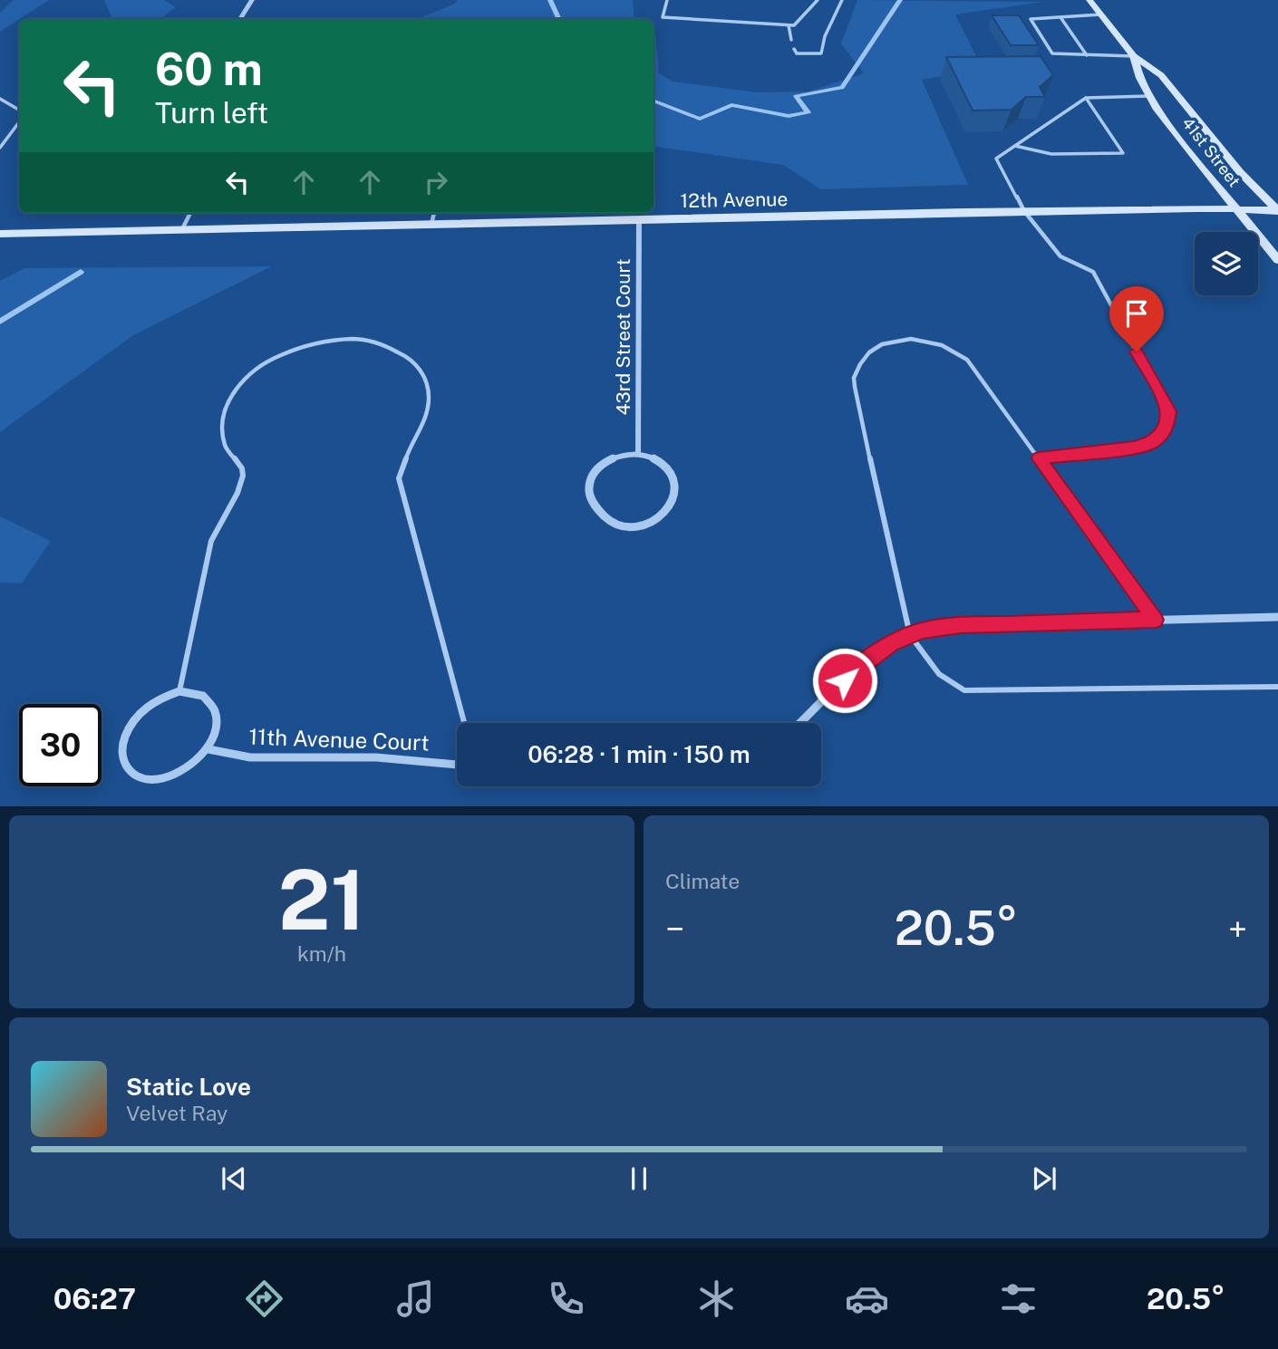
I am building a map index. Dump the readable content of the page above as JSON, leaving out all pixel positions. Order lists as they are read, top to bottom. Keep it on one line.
{"streets":{"street":["41st Street","12th Avenue","43rd Street Court","11th Avenue Court"]},"crossings":[["41st Street","12th Avenue"],["12th Avenue","43rd Street Court"]],"page":{"turn":["60 m","Turn left"],"limit":"30","trip":"06:28 · 1 min · 150 m","tile":[["21","km/h"],"Climate"],"heat":["−","20.5°","+"],"song":["Static Love","Velvet Ray"],"tabs":["06:27","20.5°"]}}
